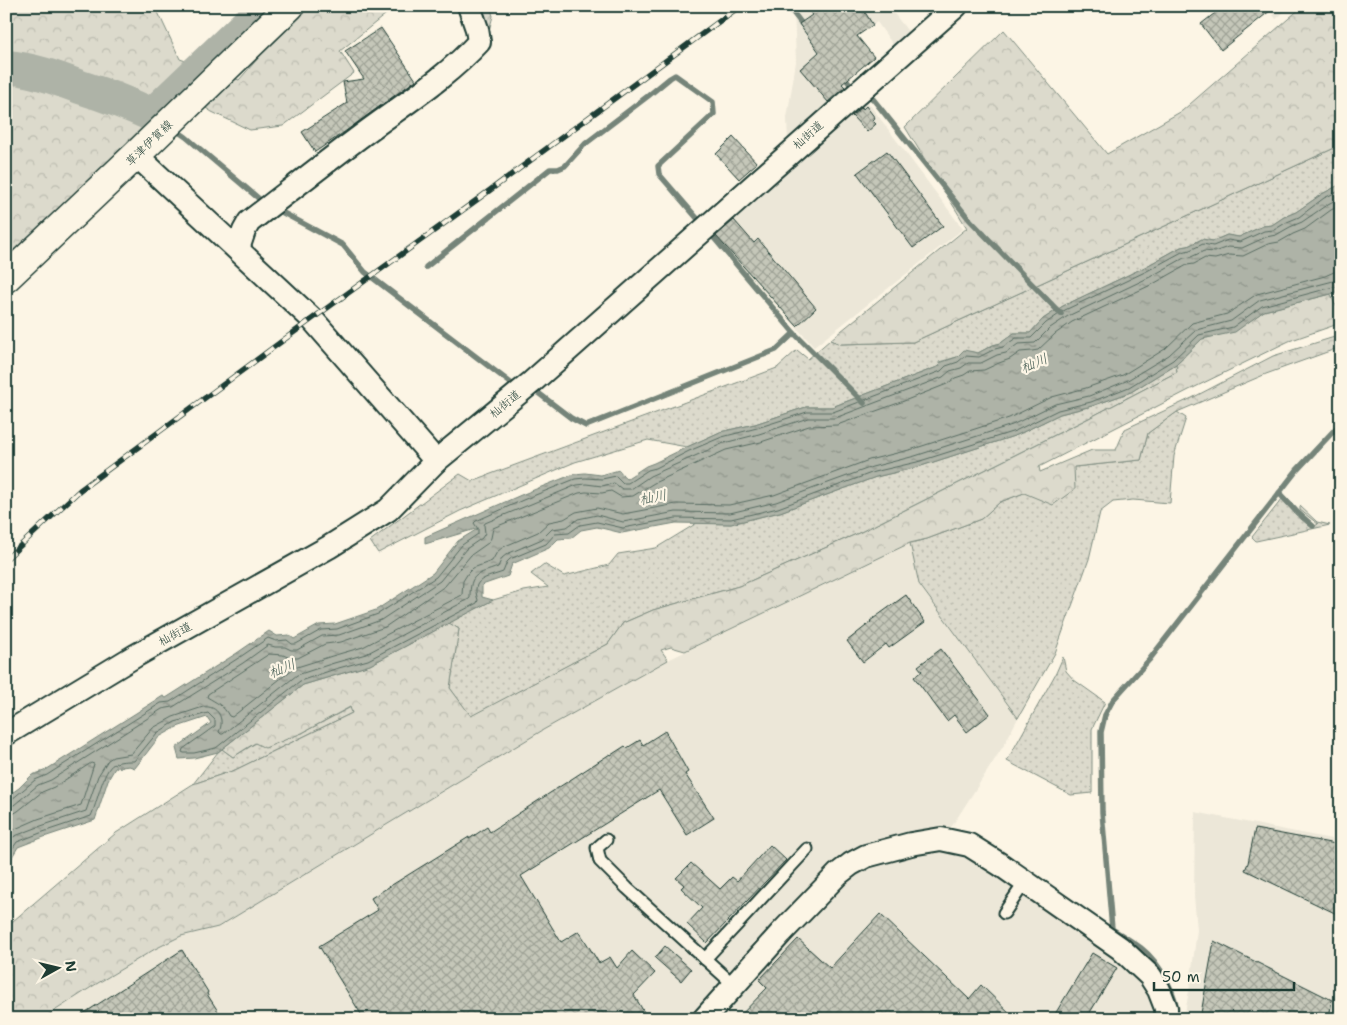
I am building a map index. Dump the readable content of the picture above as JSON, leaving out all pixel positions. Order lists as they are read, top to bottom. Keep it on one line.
{"streets":{"main road":["草津伊賀線"],"street":["杣街道"]},"water":["杣川"],"scale_bar":"50 m","north":"right"}
